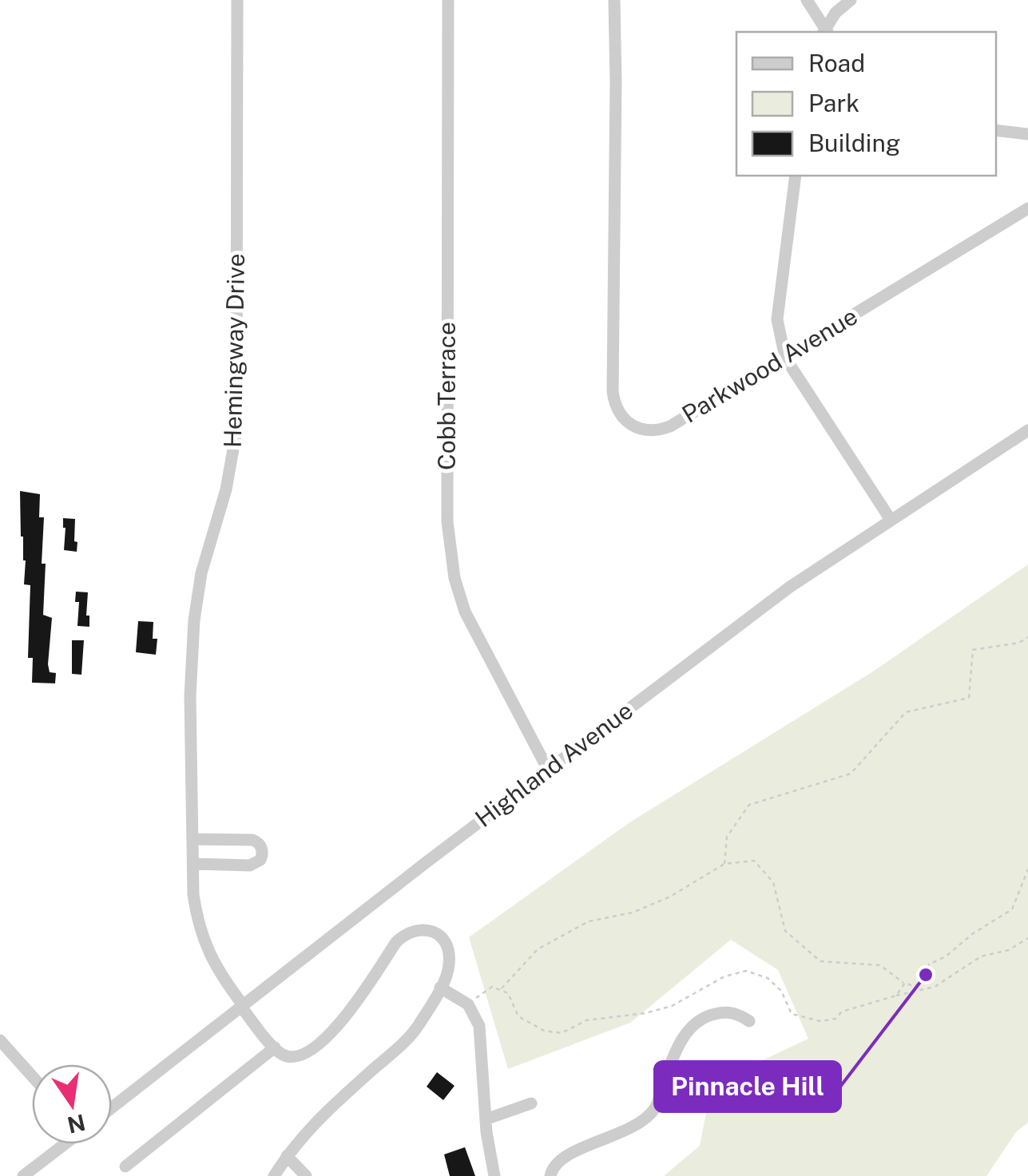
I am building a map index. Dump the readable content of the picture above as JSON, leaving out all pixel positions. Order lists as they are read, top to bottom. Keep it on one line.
{"streets":{"street":["Hemingway Drive","Parkwood Avenue","Cobb Terrace","Highland Avenue"]},"crossings":[["Hemingway Drive","Highland Avenue"],["Cobb Terrace","Highland Avenue"]],"places":["Pinnacle Hill"],"legend":["Road","Park","Building"],"north":"bottom"}
